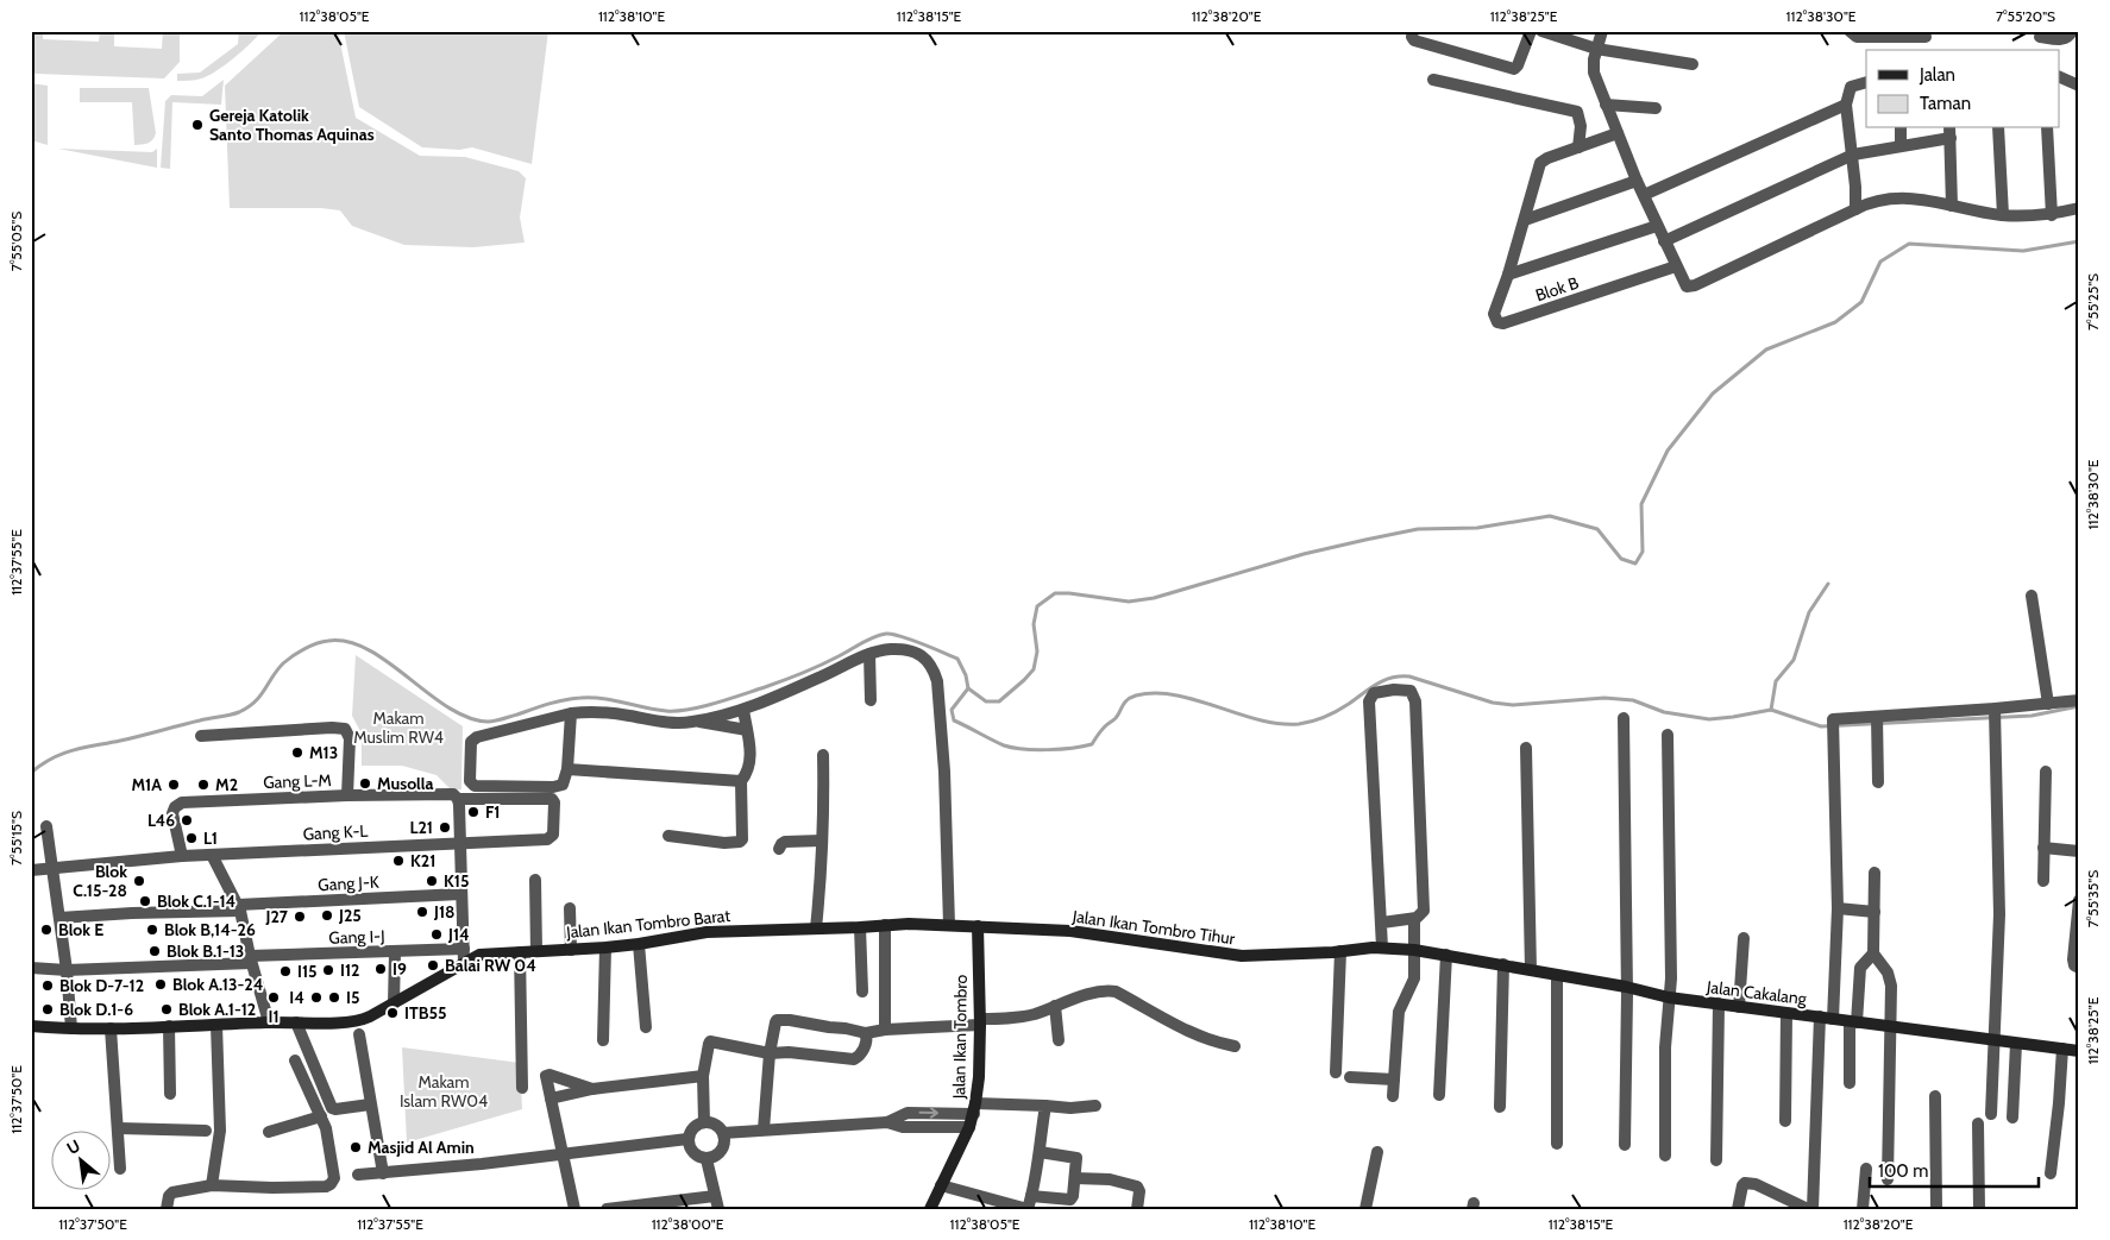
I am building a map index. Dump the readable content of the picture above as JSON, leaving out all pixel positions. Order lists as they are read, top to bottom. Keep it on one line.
{"streets":{"street":["Blok B","Gang L-M","Gang K-L","Gang J-K","Jalan Ikan Tombro Barat","Jalan Ikan Tombro Tihur","Gang I-J","Jalan Cakalang","Jalan Ikan Tombro"]},"crossings":[["Gang L-M","Gang K-L"],["Jalan Ikan Tombro Barat","Jalan Ikan Tombro Tihur"],["Jalan Ikan Tombro Barat","Jalan Ikan Tombro"],["Jalan Ikan Tombro Tihur","Jalan Cakalang"],["Jalan Ikan Tombro Tihur","Jalan Ikan Tombro"]],"parks":["Makam Muslim RW4","Makam Islam RW04"],"places":["Gereja Katolik Santo Thomas Aquinas","M13","Musolla","M1A","M2","F1","L46","L21","L1","K21","Blok C.15-28","K15","Blok C.1-14","J18","J25","J27","Blok E","Blok B,14-26","J14","Blok B.1-13","Balai RW 04","I9","I12","I15","Blok A.13-24","Blok D-7-12","I1","I4","I5","Blok D.1-6","Blok A.1-12","ITB55","Masjid Al Amin"],"legend":["Jalan","Taman"],"scale_bar":"100 m","north":"top left","coordinates":["112°38'05\"E","112°38'10\"E","112°38'15\"E","112°38'20\"E","112°38'25\"E","112°38'30\"E","7°55'20\"S","7°55'05\"S","7°55'25\"S","112°37'55\"E","7°55'15\"S","7°55'35\"S","112°37'50\"E","112°38'00\"E"]}
